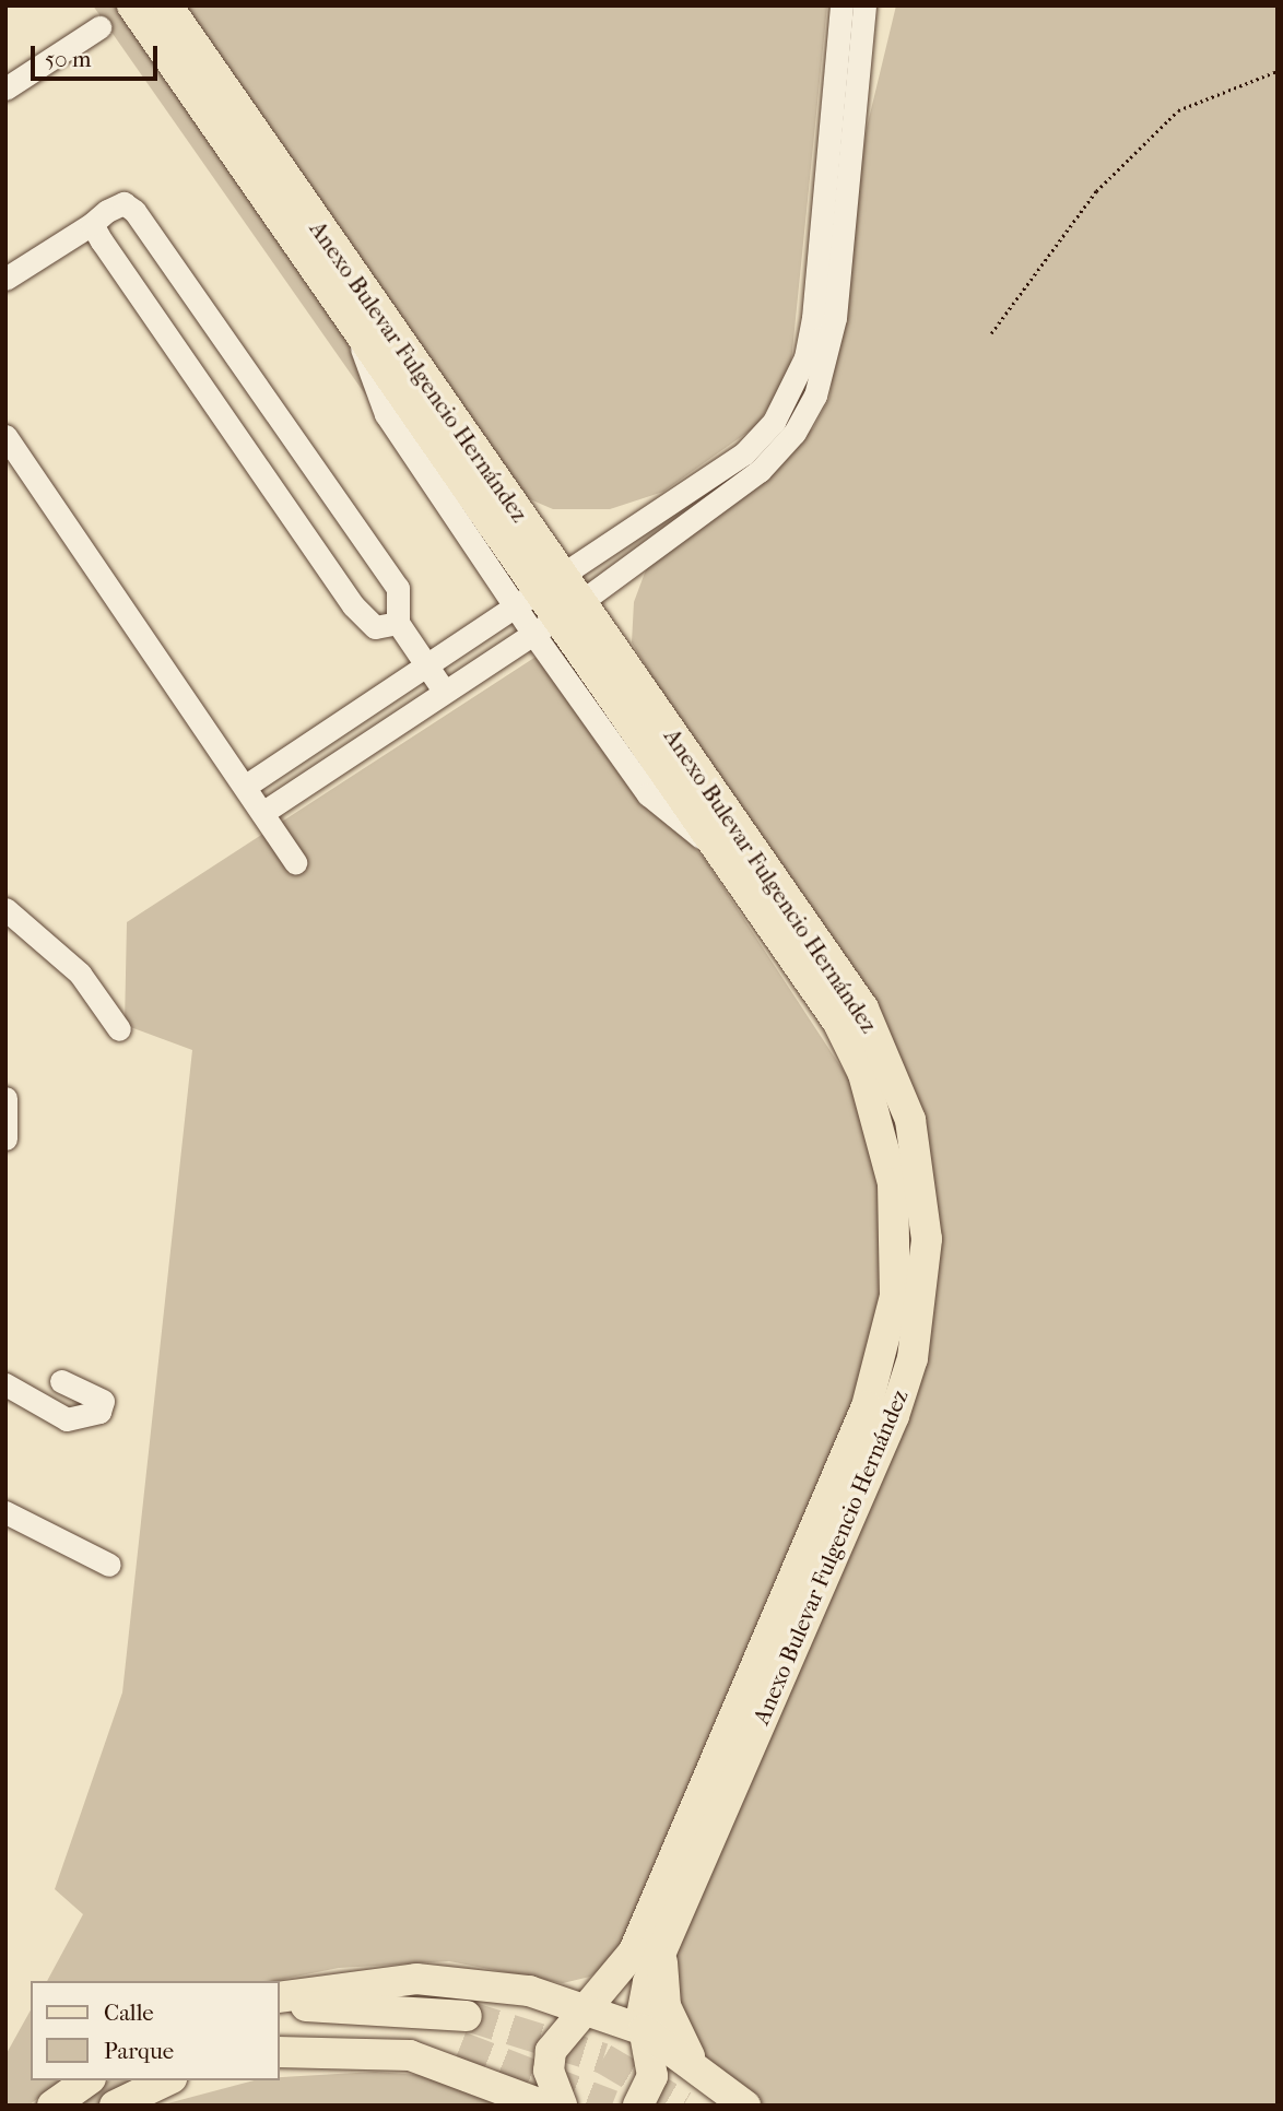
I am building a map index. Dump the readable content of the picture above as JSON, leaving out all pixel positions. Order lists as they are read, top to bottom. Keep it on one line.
{"streets":{"main road":["Anexo Bulevar Fulgencio Hernández"]},"legend":["Calle","Parque"],"scale_bar":"50 m"}
